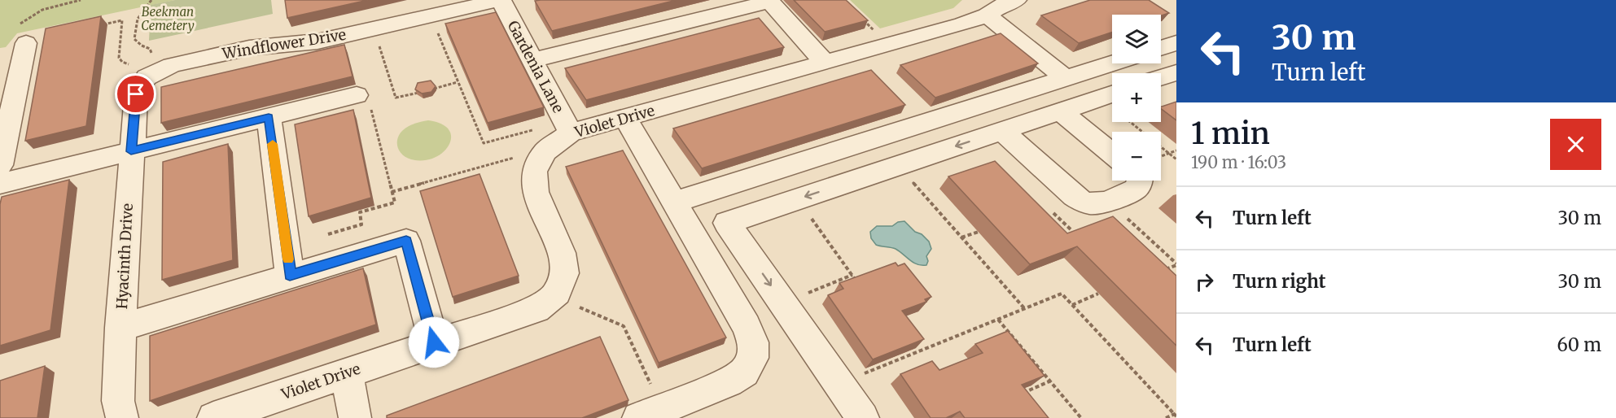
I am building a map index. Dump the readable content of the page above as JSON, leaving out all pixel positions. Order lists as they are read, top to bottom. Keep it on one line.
{"streets":{"street":["Windflower Drive","Gardenia Lane","Violet Drive","Hyacinth Drive"]},"crossings":[["Windflower Drive","Gardenia Lane"],["Windflower Drive","Hyacinth Drive"],["Gardenia Lane","Violet Drive"]],"parks":["Beekman Cemetery"],"page":{"turn":["30 m","Turn left"],"map_buttons":["+","−"],"heading":["1 min","190 m · 16:03"],"list":[{"name":"Turn left","value":"30 m"},{"name":"Turn right","value":"30 m"},{"name":"Turn left","value":"60 m"}]}}
